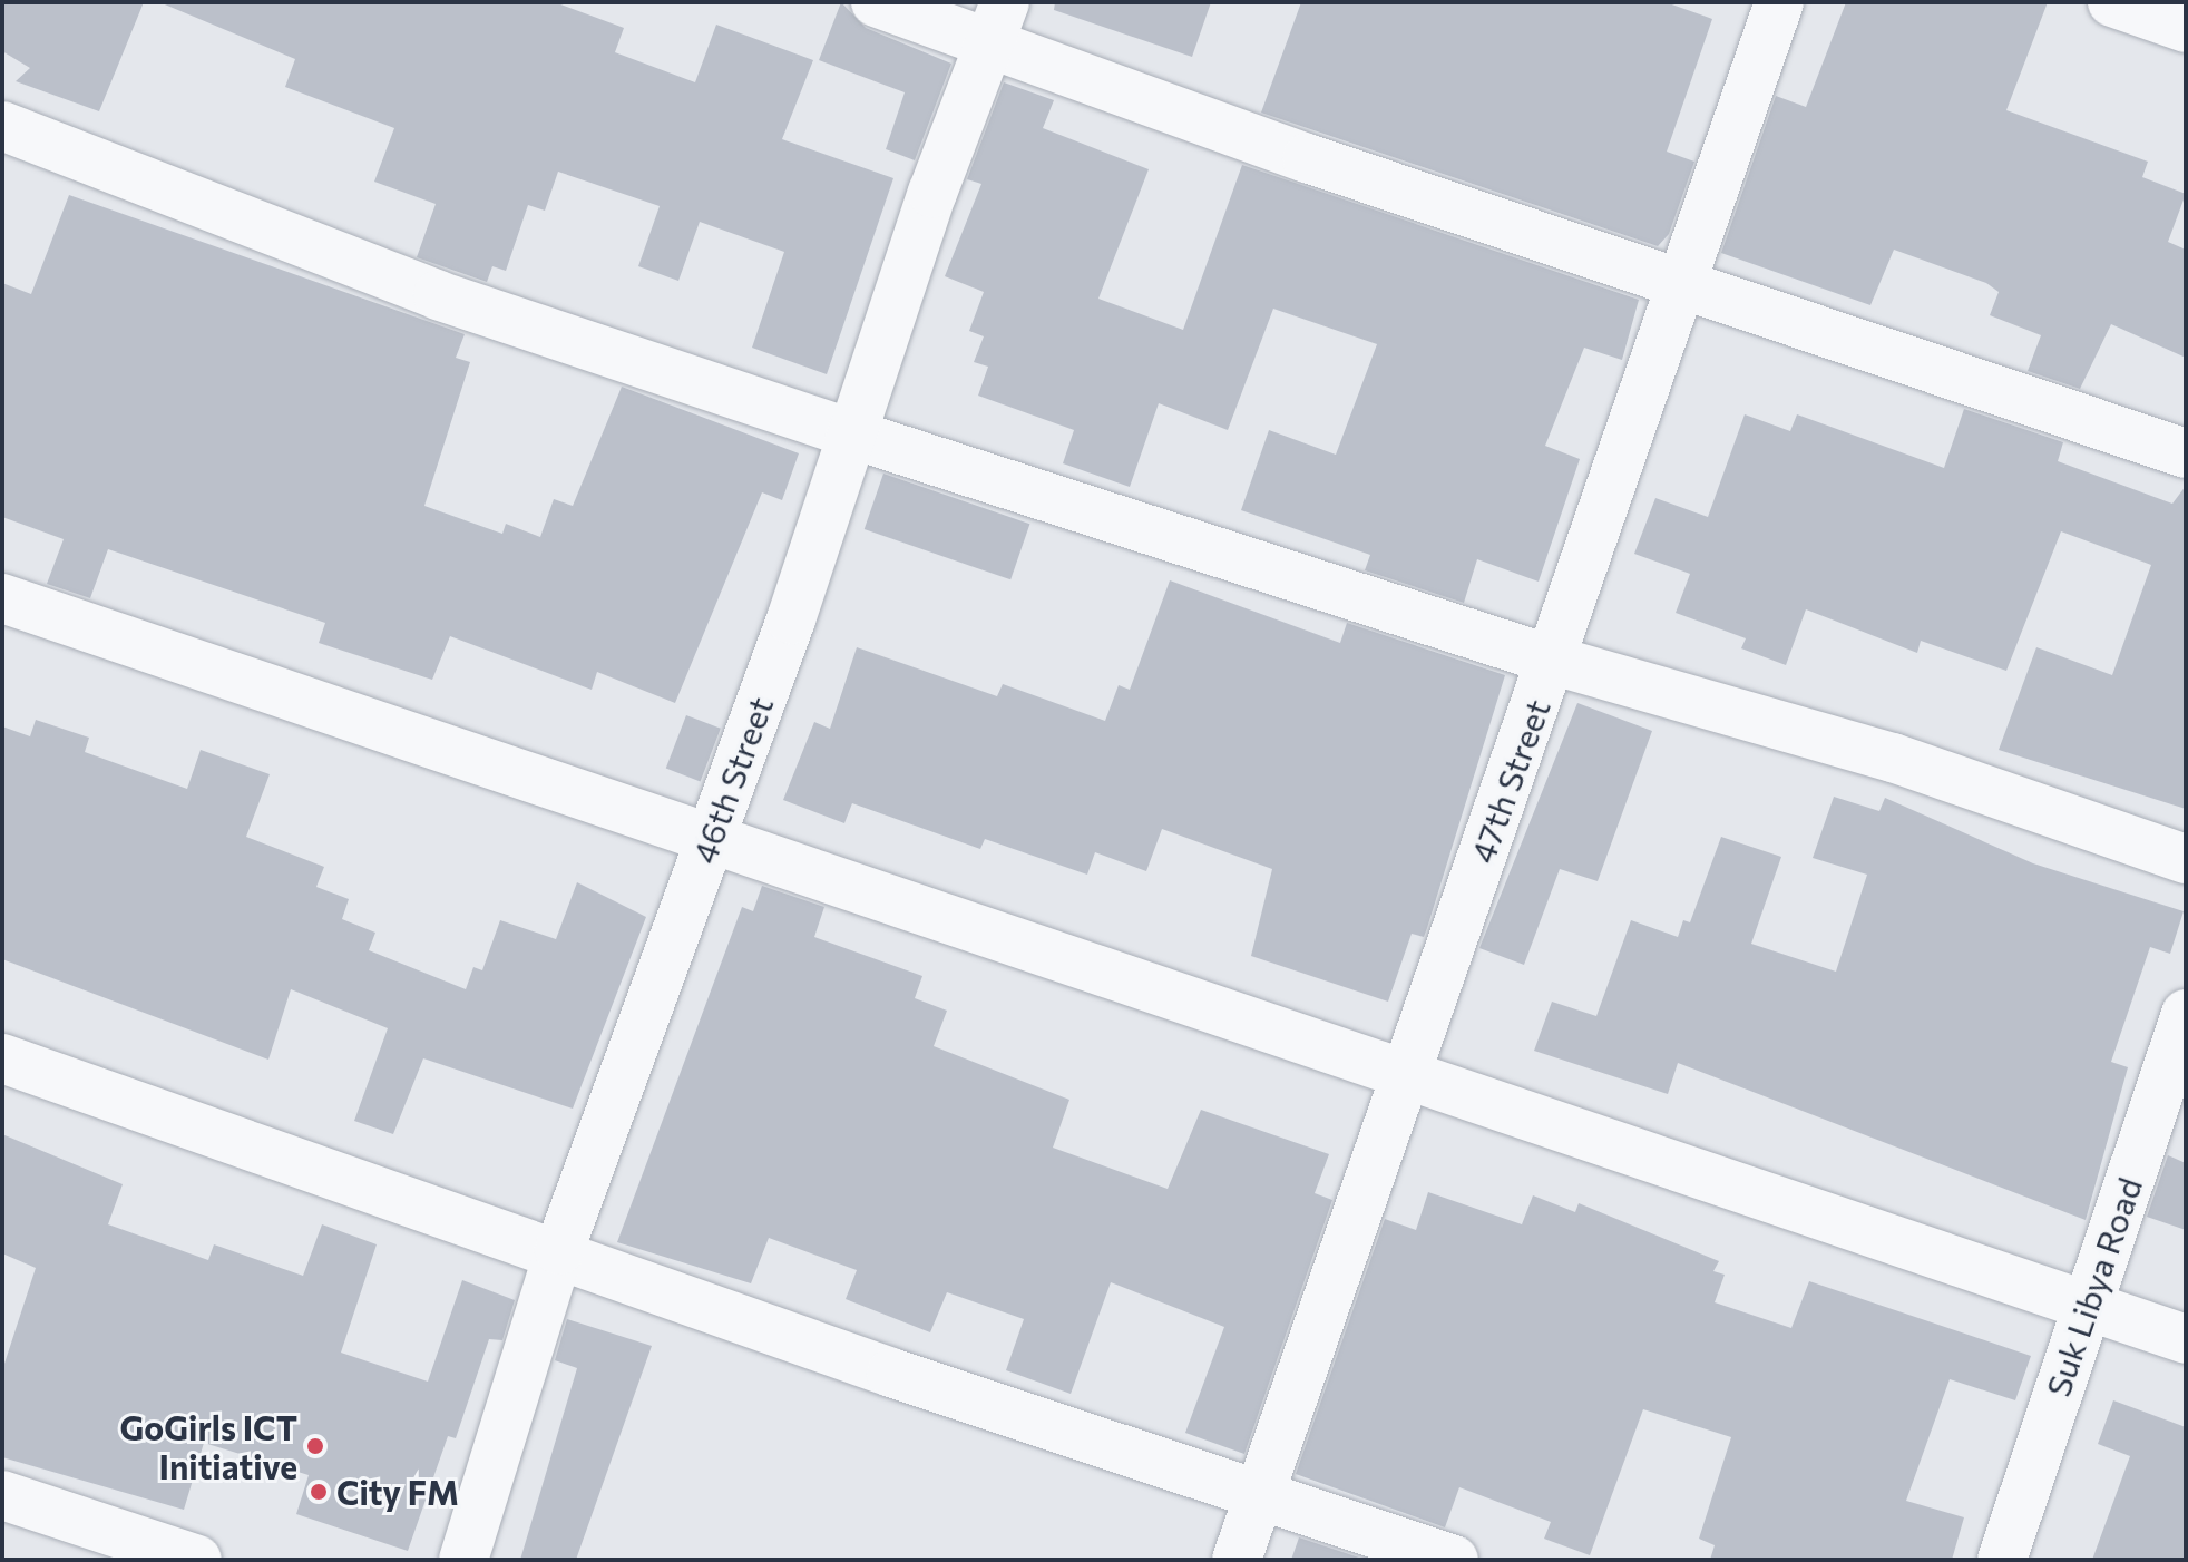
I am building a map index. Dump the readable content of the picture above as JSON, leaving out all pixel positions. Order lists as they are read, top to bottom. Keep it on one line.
{"streets":{"street":["46th Street","47th Street","Suk Libya Road"]},"places":["GoGirls ICT Initiative","City FM"]}
